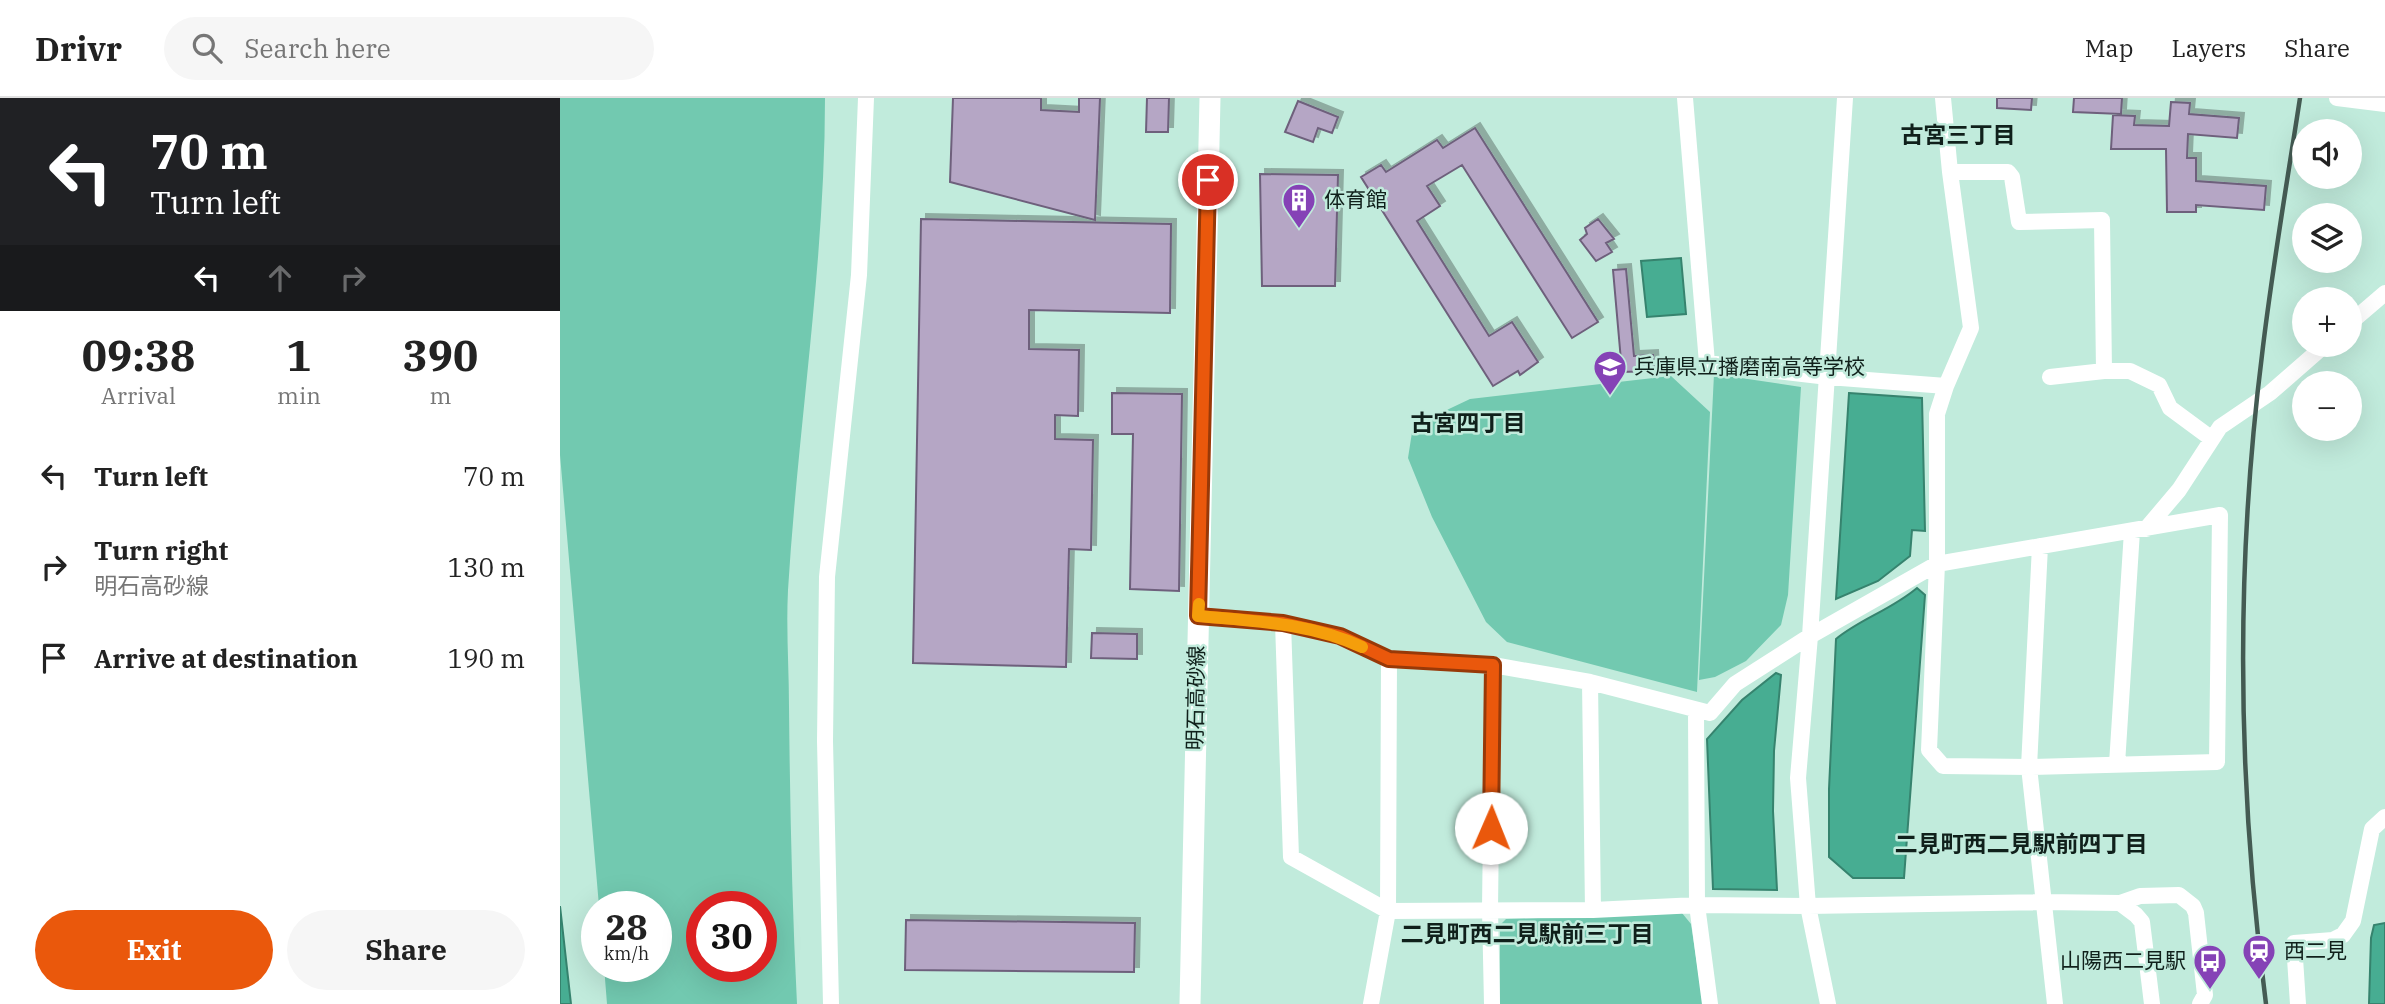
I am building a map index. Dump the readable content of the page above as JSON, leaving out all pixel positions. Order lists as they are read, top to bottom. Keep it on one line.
{"streets":{"main road":["明石高砂線"]},"districts":["古宮三丁目","古宮四丁目","二見町西二見駅前四丁目","二見町西二見駅前三丁目"],"places":{"building":["体育館"],"school or university":["兵庫県立播磨南高等学校"],"station":["西二見"],"bus stop":["山陽西二見駅"]},"page":{"header":"Drivr","search":"Search here","nav":["Map","Layers","Share"],"turn":["70 m","Turn left"],"map_buttons":["+","−"],"eta":["09:38","Arrival","1","min","390","m"],"list":[{"name":"Turn left","value":"70 m"},{"name":"Turn right","note":"明石高砂線","value":"130 m"},{"name":"Arrive at destination","value":"190 m"}],"speed":"28 km/h","limit":"30","buttons":["Exit","Share"]}}
